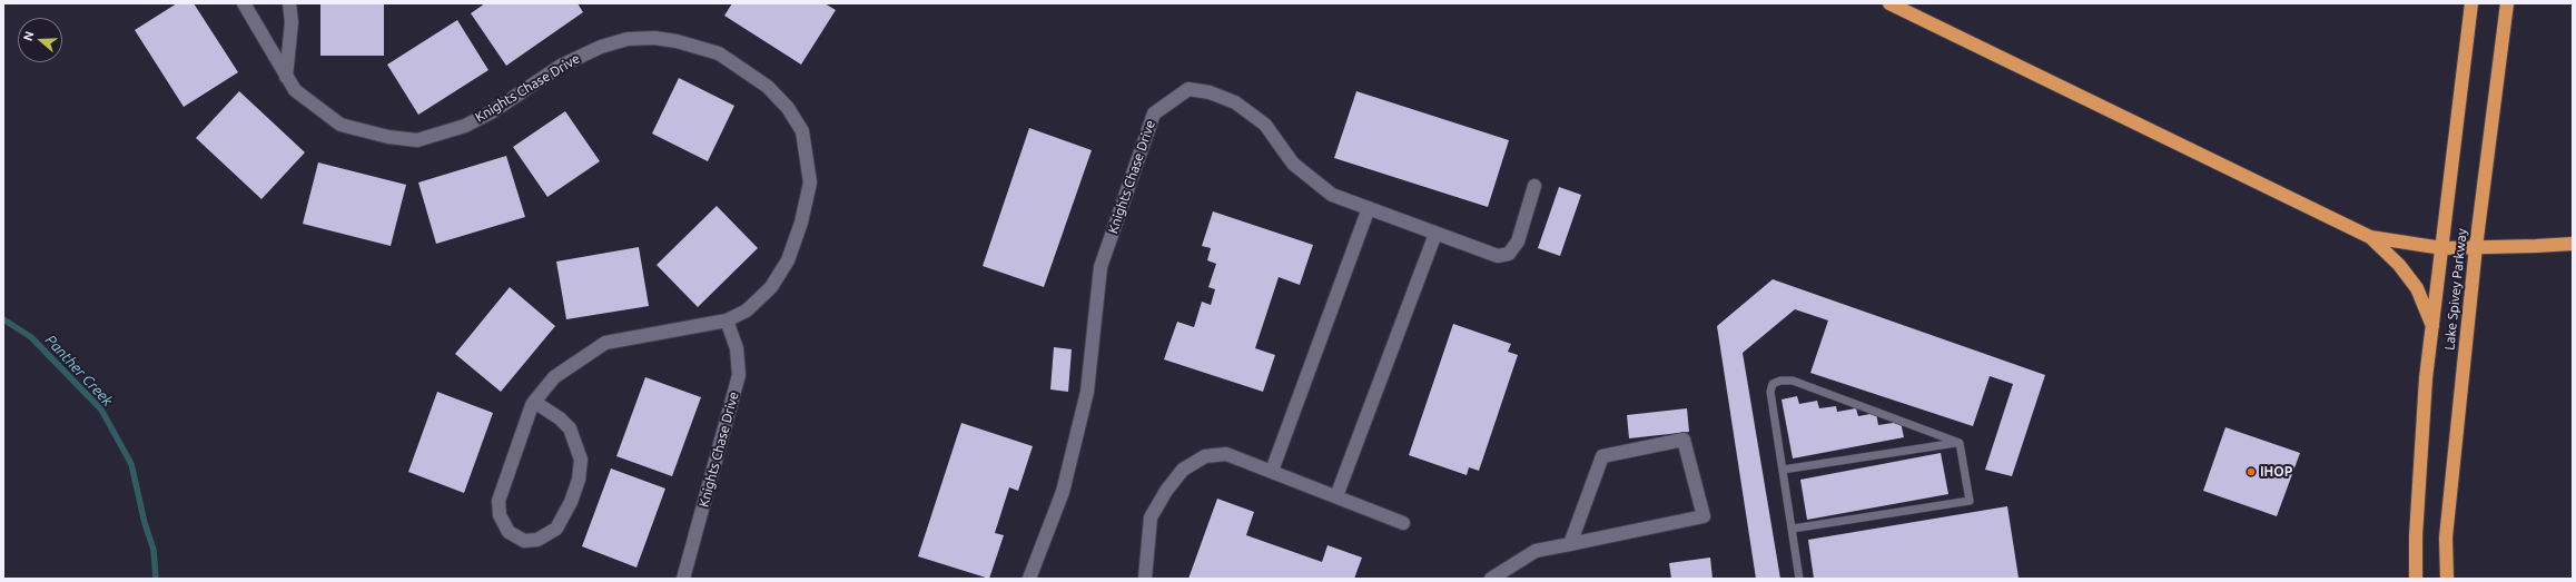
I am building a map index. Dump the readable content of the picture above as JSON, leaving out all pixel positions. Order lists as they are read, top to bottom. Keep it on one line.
{"streets":{"highway":["Lake Spivey Parkway"],"street":["Knights Chase Drive"]},"water":["Panther Creek"],"places":["IHOP"],"north":"left"}
